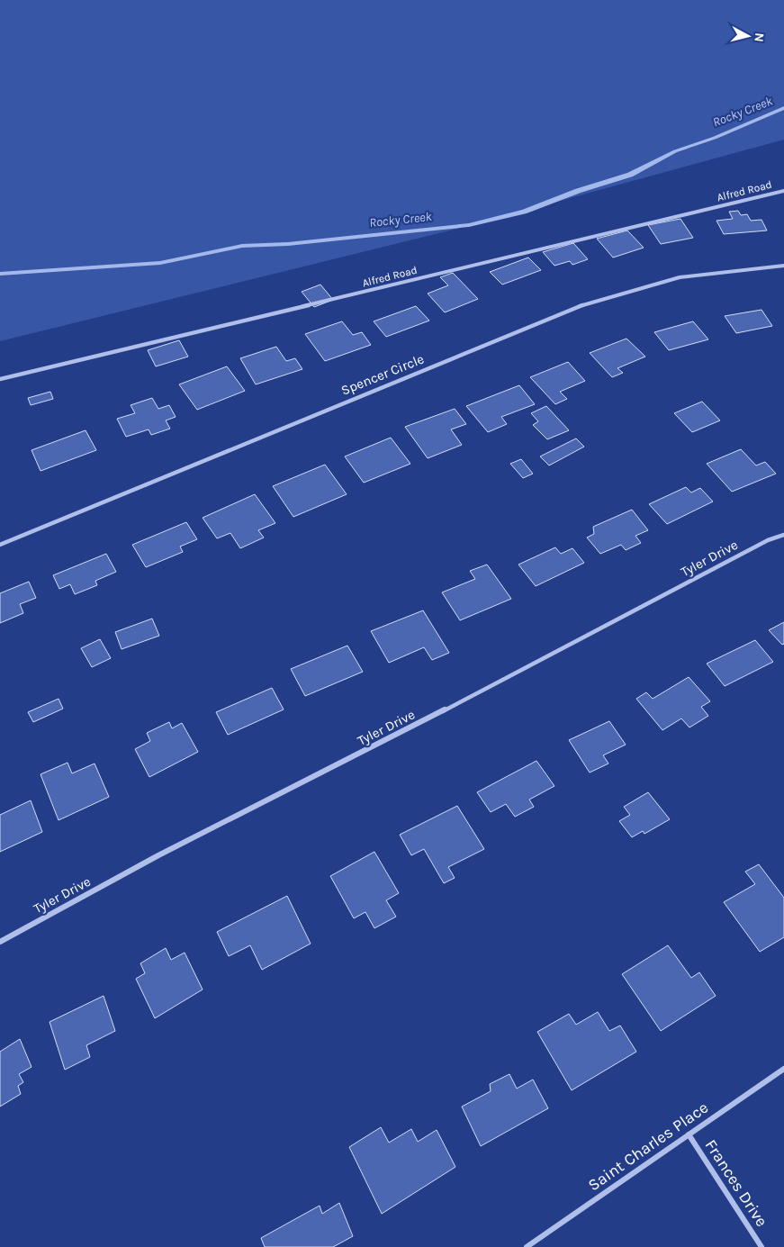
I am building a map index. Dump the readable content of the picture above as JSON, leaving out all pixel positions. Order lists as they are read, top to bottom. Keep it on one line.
{"streets":{"street":["Alfred Road","Spencer Circle","Tyler Drive","Saint Charles Place","Frances Drive"]},"crossings":[["Saint Charles Place","Frances Drive"]],"water":["Rocky Creek"],"north":"right"}
